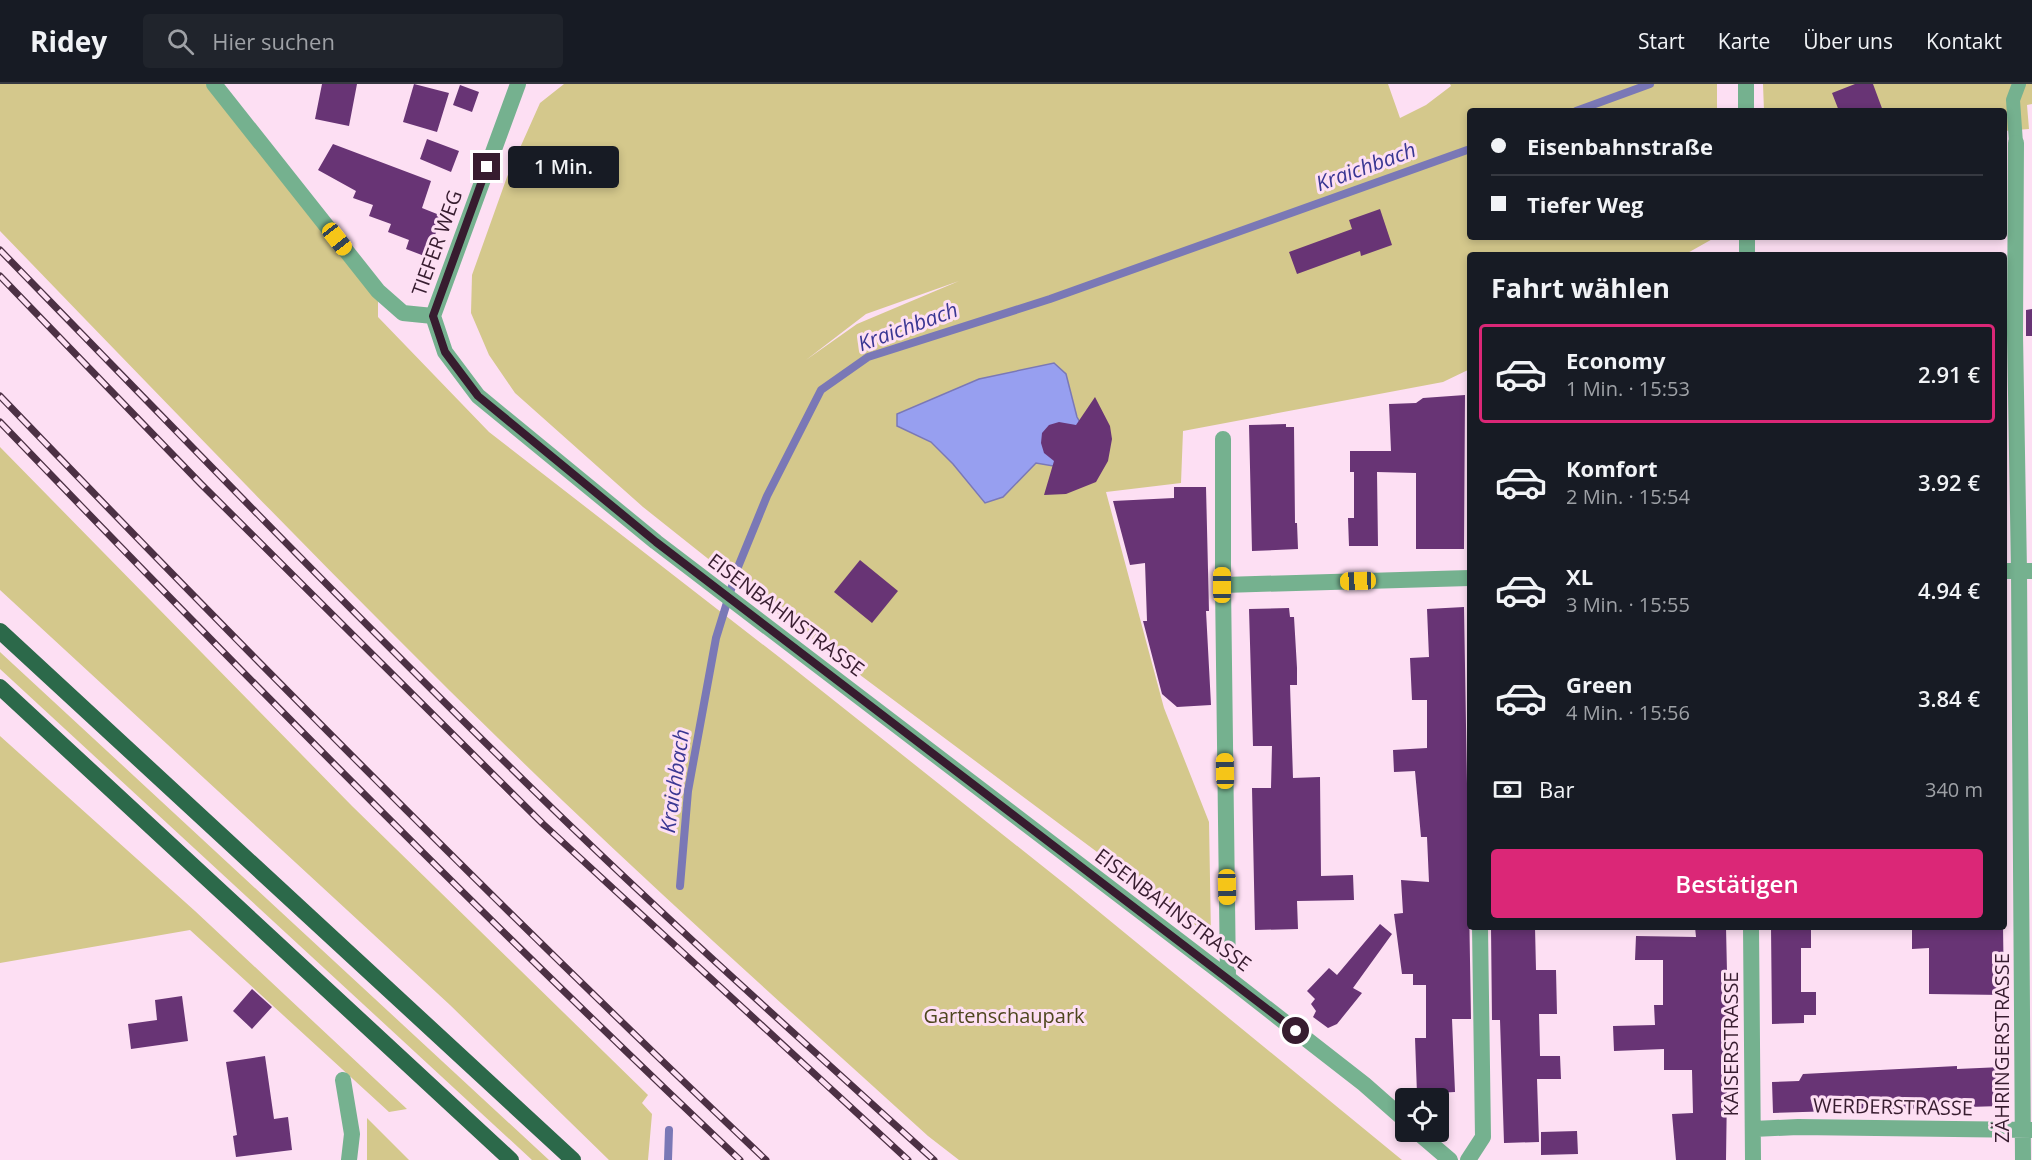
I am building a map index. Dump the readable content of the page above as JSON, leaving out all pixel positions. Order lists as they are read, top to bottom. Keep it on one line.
{"streets":{"street":["TIEFER WEG","EISENBAHNSTRASSE","KAISERSTRASSE","ZÄHRINGERSTRASSE","WERDERSTRASSE"]},"crossings":[["TIEFER WEG","EISENBAHNSTRASSE"],["KAISERSTRASSE","WERDERSTRASSE"],["ZÄHRINGERSTRASSE","WERDERSTRASSE"]],"water":["Kraichbach"],"parks":["Gartenschaupark"],"page":{"header":"Ridey","search":"Hier suchen","nav":["Start","Karte","Über uns","Kontakt"],"banner":["Eisenbahnstraße","Tiefer Weg"],"bubble":"1 Min.","heading":"Fahrt wählen","list":[{"name":"Economy","note":"1 Min. · 15:53","value":"2.91 €"},{"name":"Komfort","note":"2 Min. · 15:54","value":"3.92 €"},{"name":"XL","note":"3 Min. · 15:55","value":"4.94 €"},{"name":"Green","note":"4 Min. · 15:56","value":"3.84 €"}],"pay":["Bar","340 m"],"buttons":"Bestätigen"}}
